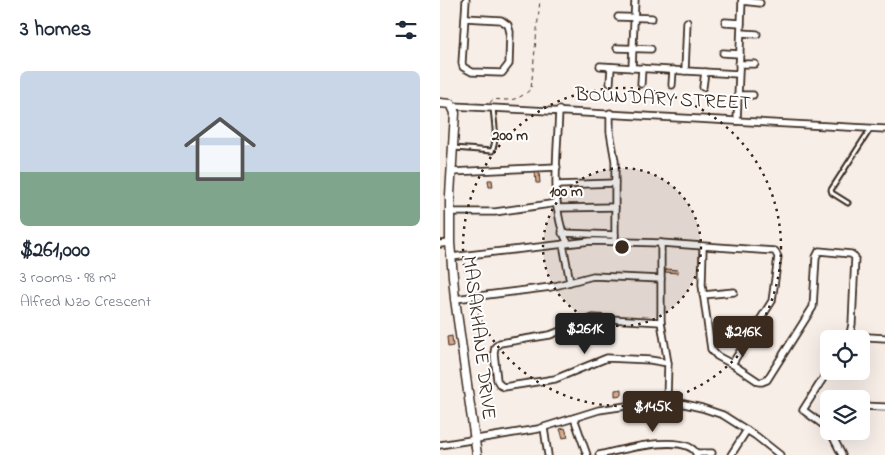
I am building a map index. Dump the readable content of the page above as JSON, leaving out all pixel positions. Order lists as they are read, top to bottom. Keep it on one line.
{"streets":{"street":["BOUNDARY STREET","MASAKHANE DRIVE"]},"crossings":[["BOUNDARY STREET","MASAKHANE DRIVE"]],"page":{"heading":"3 homes","list":[{"name":"$261,000","note":"3 rooms · 98 m² · Alfred Nzo Crescent"}],"price":["$261K","$216K","$145K"]},"rings":["200 m","100 m"]}
